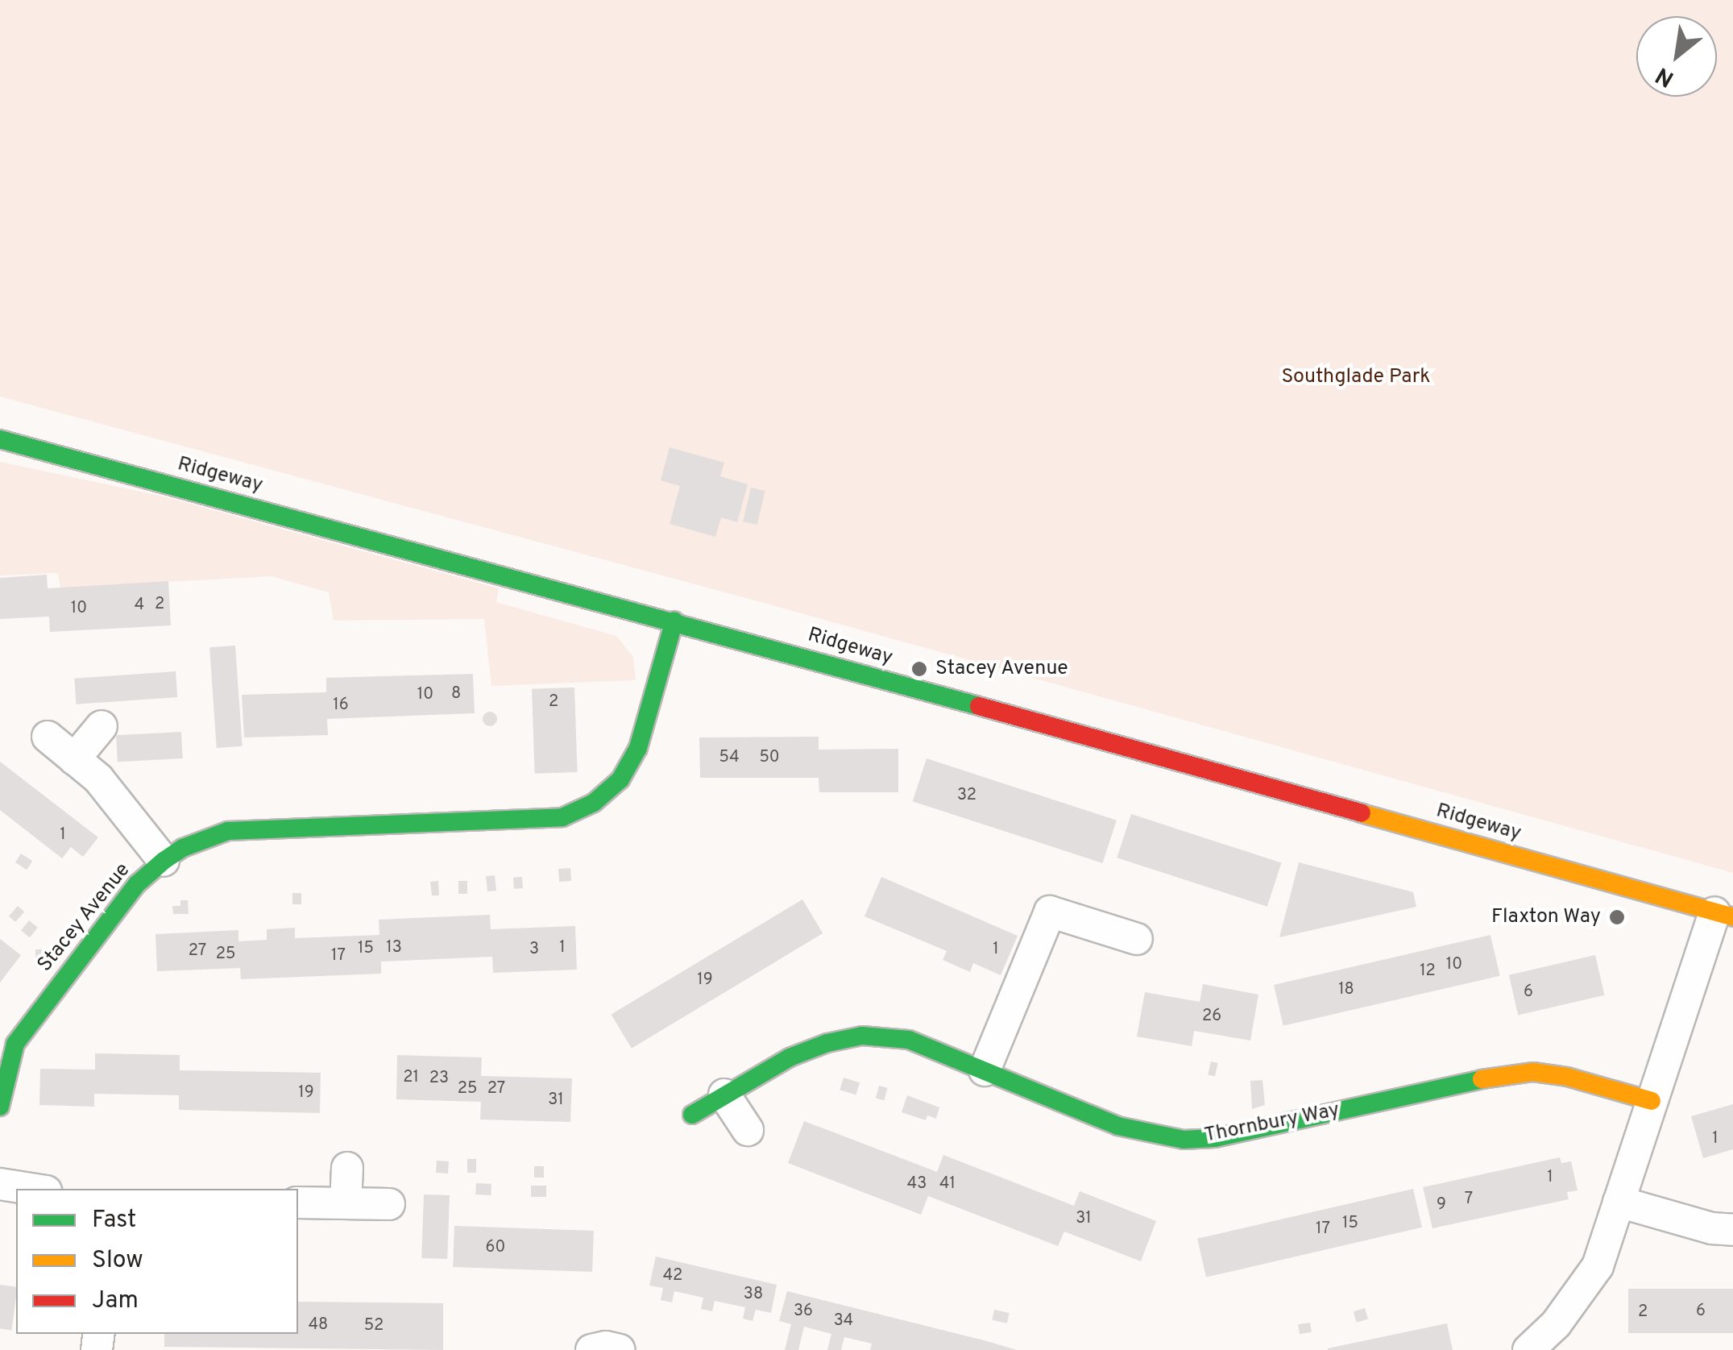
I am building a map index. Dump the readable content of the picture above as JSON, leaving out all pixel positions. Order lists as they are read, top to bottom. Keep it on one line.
{"streets":{"street":["Ridgeway","Stacey Avenue","Thornbury Way"]},"crossings":[["Ridgeway","Stacey Avenue"]],"parks":["Southglade Park"],"places":["Stacey Avenue","Flaxton Way"],"house_numbers":["2","4","10","8","10","2","16","54","50","32","1","13","1","15","3","1","27","25","17","10","12","19","18","6","26","21","23","25","27","19","31","1","1","43","41","7","9","31","15","17","60","42","38","36","6","2","34","48","52"],"legend":["Fast","Slow","Jam"],"north":"bottom left"}
